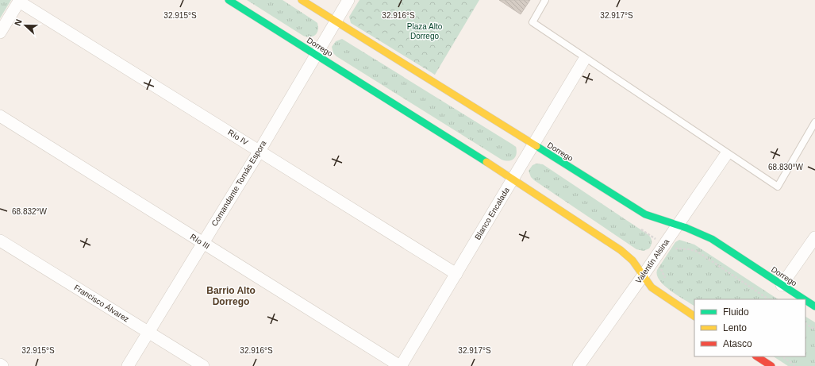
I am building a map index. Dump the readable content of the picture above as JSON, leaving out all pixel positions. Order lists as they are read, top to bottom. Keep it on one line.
{"streets":{"main road":["Dorrego"],"street":["Río IV","Comandante Tomás Espora","Blanco Encalada","Río III","Valentín Alsina","Francisco Álvarez"]},"crossings":[["Dorrego","Comandante Tomás Espora"],["Dorrego","Blanco Encalada"],["Dorrego","Valentín Alsina"],["Río IV","Comandante Tomás Espora"],["Río IV","Blanco Encalada"],["Comandante Tomás Espora","Río III"],["Comandante Tomás Espora","Francisco Álvarez"],["Blanco Encalada","Río III"]],"districts":["Barrio Alto Dorrego"],"parks":["Plaza Alto Dorrego"],"legend":["Fluido","Lento","Atasco"],"north":"left","coordinates":["32.917°S","32.915°S","32.916°S","68.830°W","68.832°W"]}
